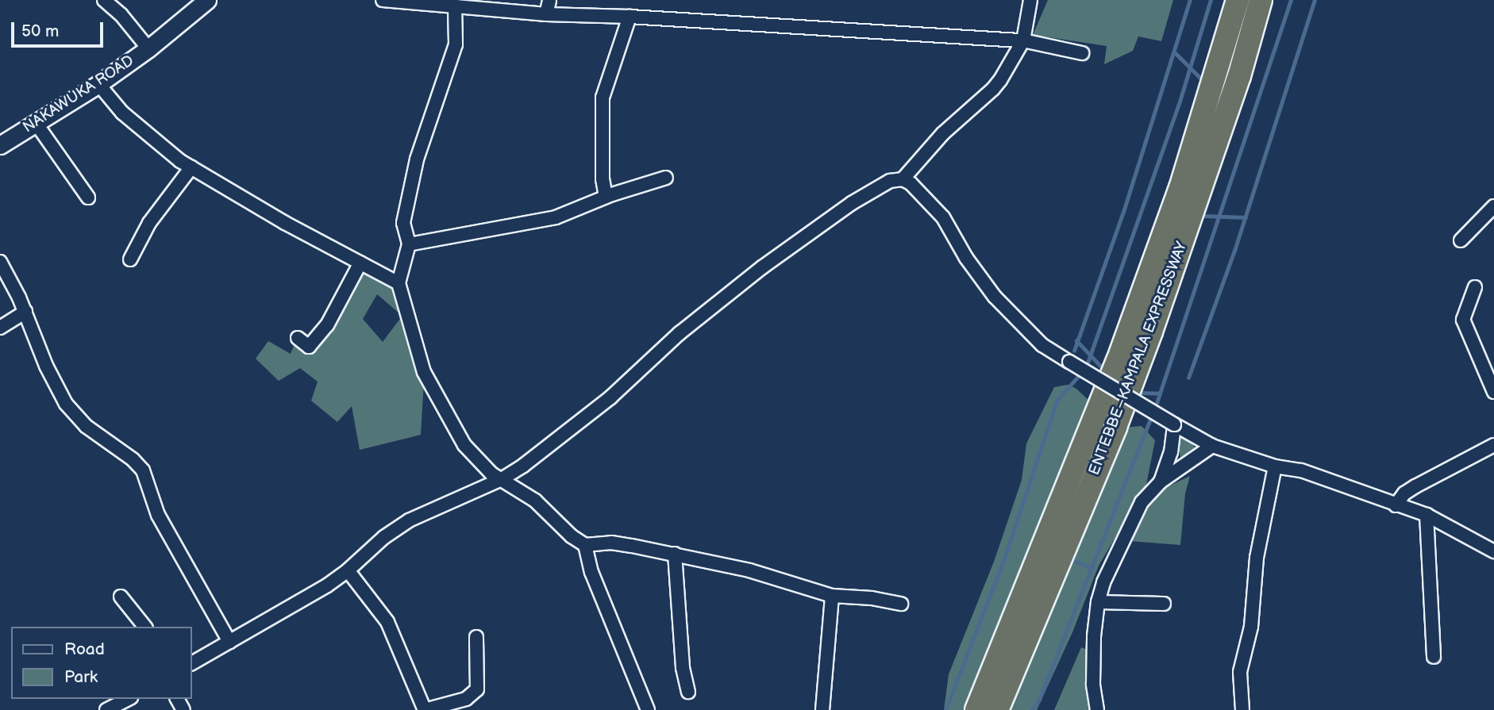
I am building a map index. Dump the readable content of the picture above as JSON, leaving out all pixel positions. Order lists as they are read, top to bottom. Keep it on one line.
{"streets":{"highway":["ENTEBBE–KAMPALA EXPRESSWAY"],"main road":["NAKAWUKA ROAD"]},"legend":["Road","Park"],"scale_bar":"50 m"}
